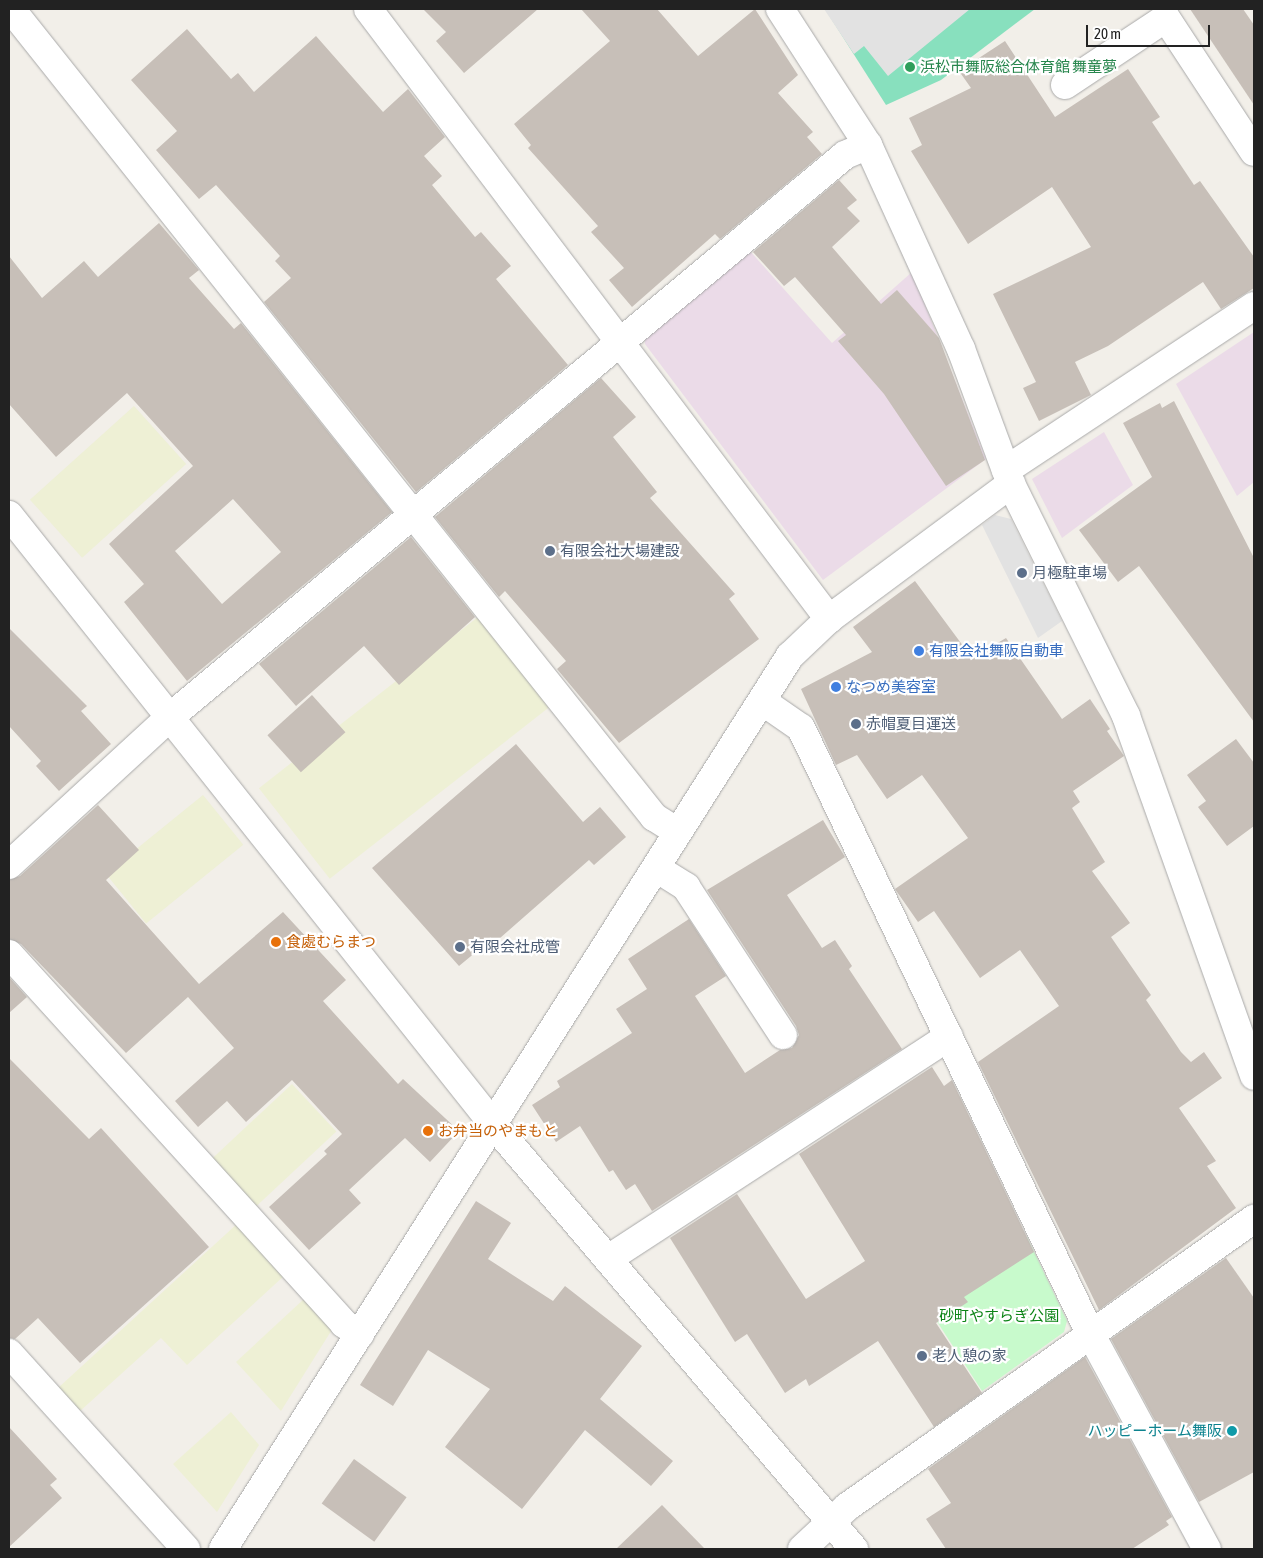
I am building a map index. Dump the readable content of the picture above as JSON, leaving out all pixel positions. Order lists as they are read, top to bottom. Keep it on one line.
{"parks":["砂町やすらぎ公園"],"places":["浜松市舞阪総合体育館 舞童夢","有限会社大場建設","月極駐車場","有限会社舞阪自動車","なつめ美容室","赤帽夏目運送","食處むらまつ","有限会社成管","お弁当のやまもと","老人憩の家","ハッピーホーム舞阪"],"scale_bar":"20 m"}
